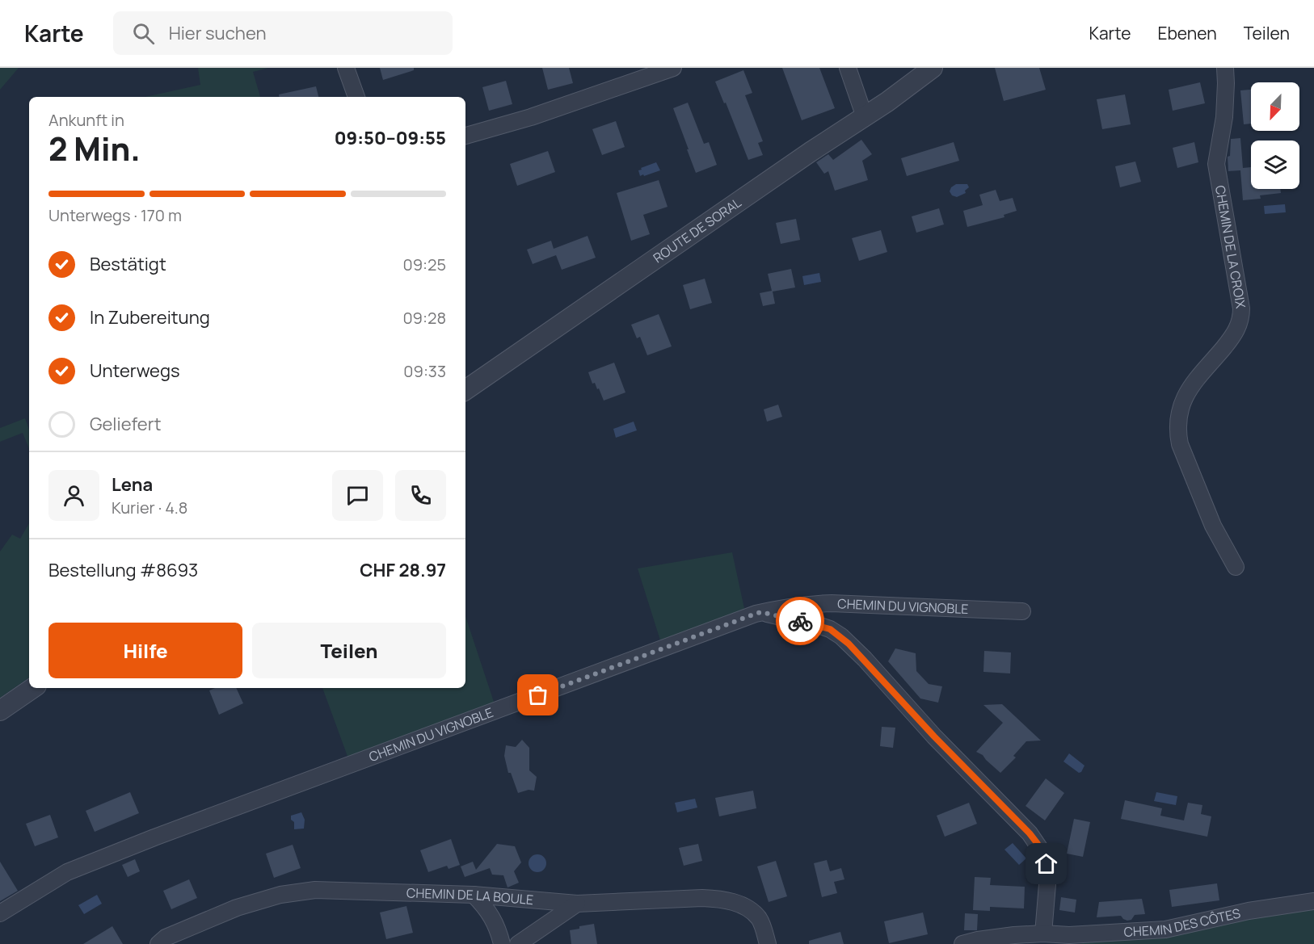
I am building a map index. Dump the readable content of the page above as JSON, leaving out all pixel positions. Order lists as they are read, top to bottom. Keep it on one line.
{"streets":{"street":["ROUTE DE SORAL","CHEMIN DE LA CROIX","CHEMIN DU VIGNOBLE","CHEMIN DE LA BOULE","CHEMIN DES CÔTES"]},"north":"bottom left","page":{"header":"Karte","search":"Hier suchen","nav":["Karte","Ebenen","Teilen"],"heading":["2 Min.","Ankunft in","09:50–09:55"],"panel":["Lena","Kurier · 4.8","Bestellung #8693","CHF 28.97"],"bar":"Unterwegs · 170 m","list":[["Bestätigt","09:25"],["In Zubereitung","09:28"],["Unterwegs","09:33"],"Geliefert"],"buttons":["Hilfe","Teilen"]}}
